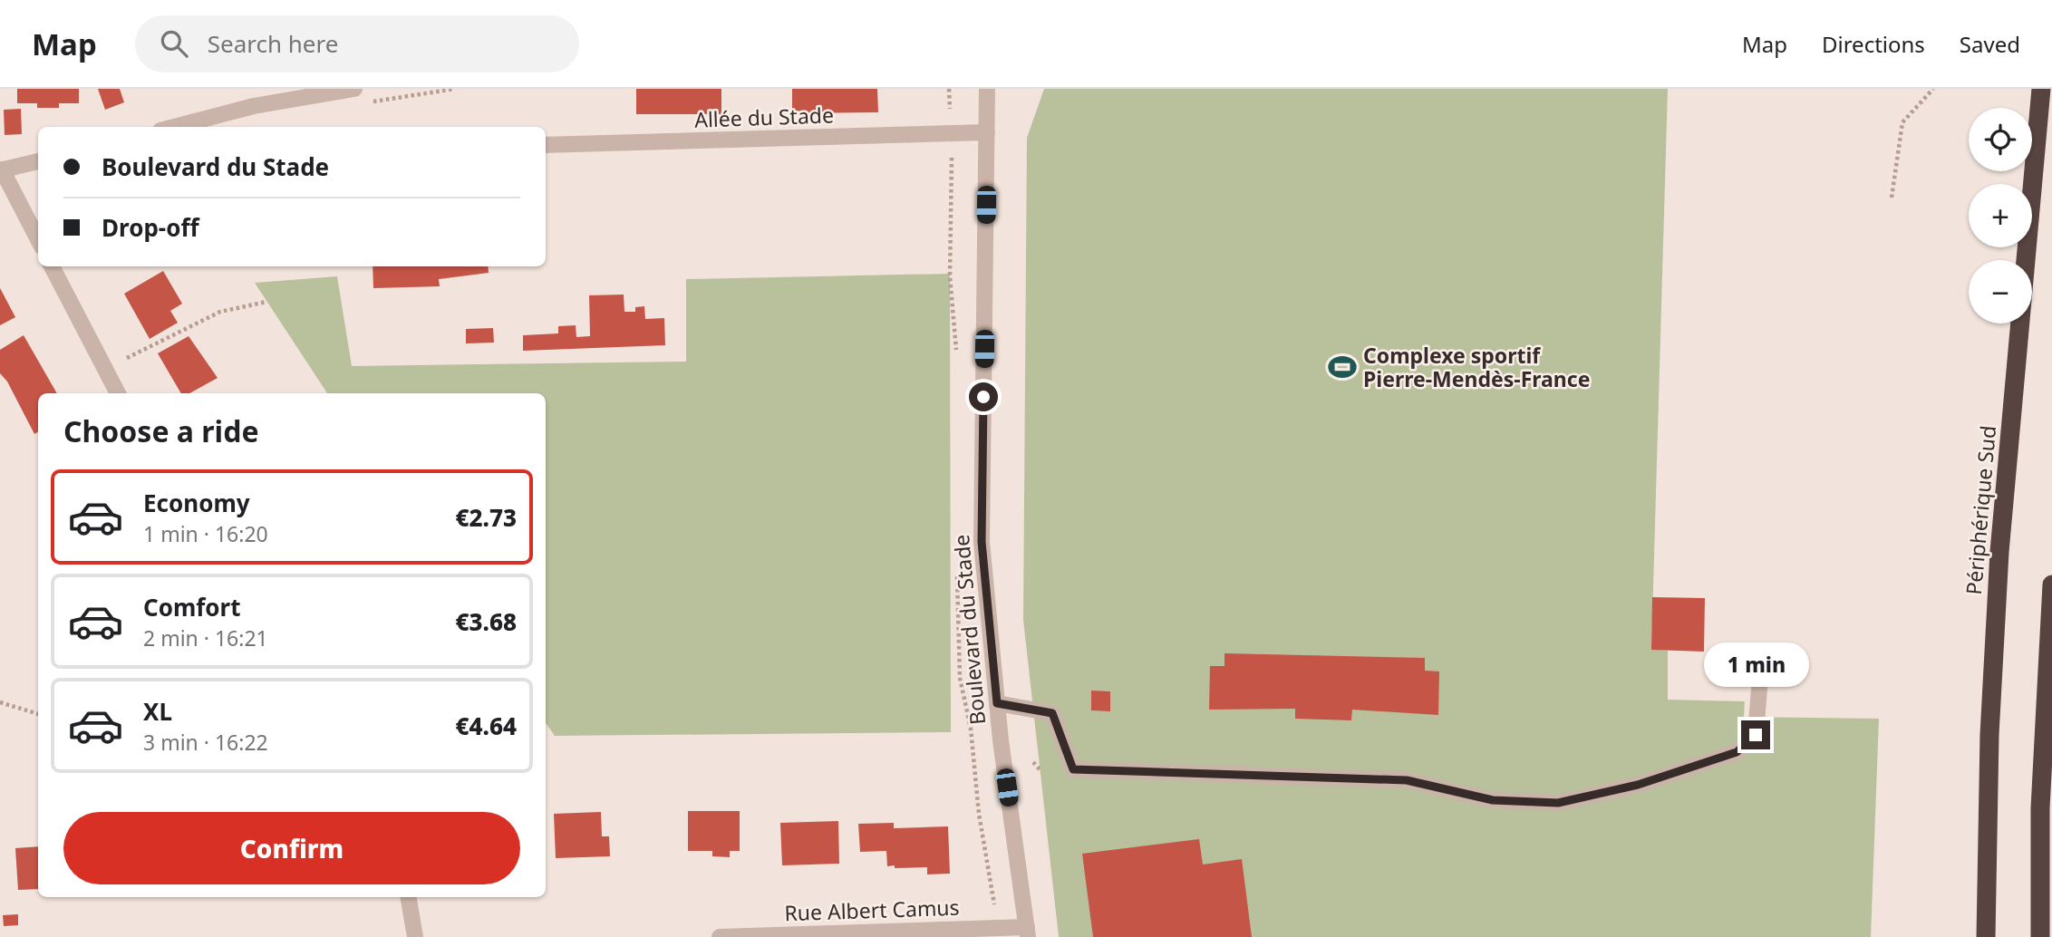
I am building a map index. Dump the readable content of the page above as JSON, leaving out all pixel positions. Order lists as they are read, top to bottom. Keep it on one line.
{"streets":{"highway":["Périphérique Sud"],"street":["Allée du Stade","Boulevard du Stade","Rue Albert Camus"]},"crossings":[["Allée du Stade","Boulevard du Stade"],["Boulevard du Stade","Rue Albert Camus"]],"places":{"sports":["Complexe sportif Pierre-Mendès-France"]},"page":{"header":"Map","search":"Search here","nav":["Map","Directions","Saved"],"map_buttons":["+","−"],"banner":["Boulevard du Stade","Drop-off"],"heading":"Choose a ride","list":[{"name":"Economy","note":"1 min · 16:20","value":"€2.73"},{"name":"Comfort","note":"2 min · 16:21","value":"€3.68"},{"name":"XL","note":"3 min · 16:22","value":"€4.64"}],"bubble":"1 min","buttons":"Confirm"}}
